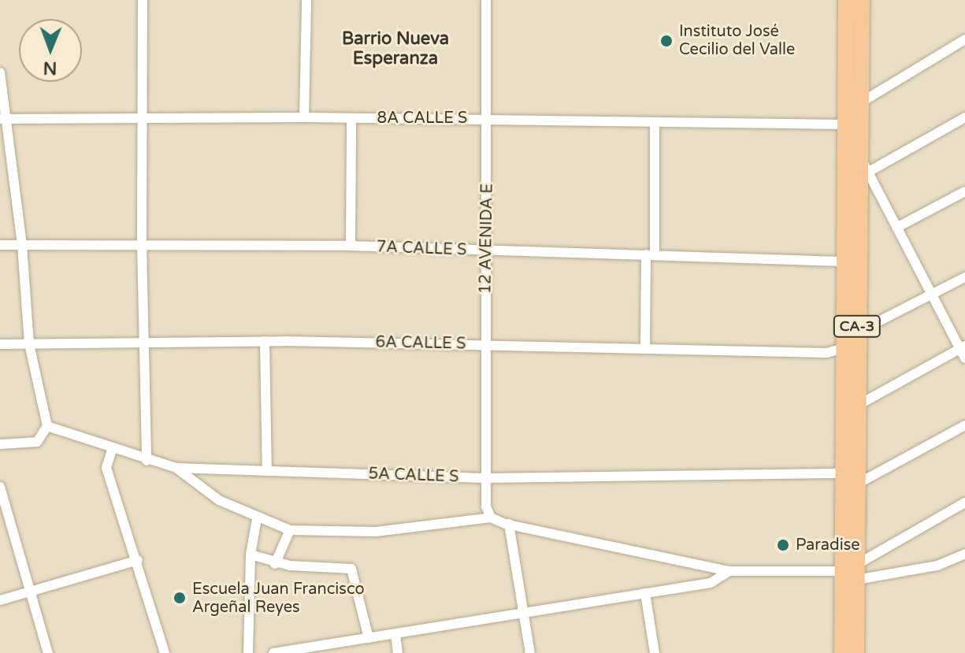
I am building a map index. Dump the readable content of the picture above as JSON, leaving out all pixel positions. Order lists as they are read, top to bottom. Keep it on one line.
{"streets":{"highway":["CA-3"],"street":["8A CALLE S","12 AVENIDA E","7A CALLE S","6A CALLE S","5A CALLE S"]},"crossings":[["8A CALLE S","12 AVENIDA E"],["8A CALLE S","CA-3"],["12 AVENIDA E","7A CALLE S"],["12 AVENIDA E","6A CALLE S"],["12 AVENIDA E","5A CALLE S"],["7A CALLE S","CA-3"],["CA-3","6A CALLE S"],["CA-3","5A CALLE S"]],"districts":["Barrio Nueva Esperanza"],"places":["Instituto José Cecilio del Valle","Paradise","Escuela Juan Francisco Argeñal Reyes"],"north":"bottom"}
